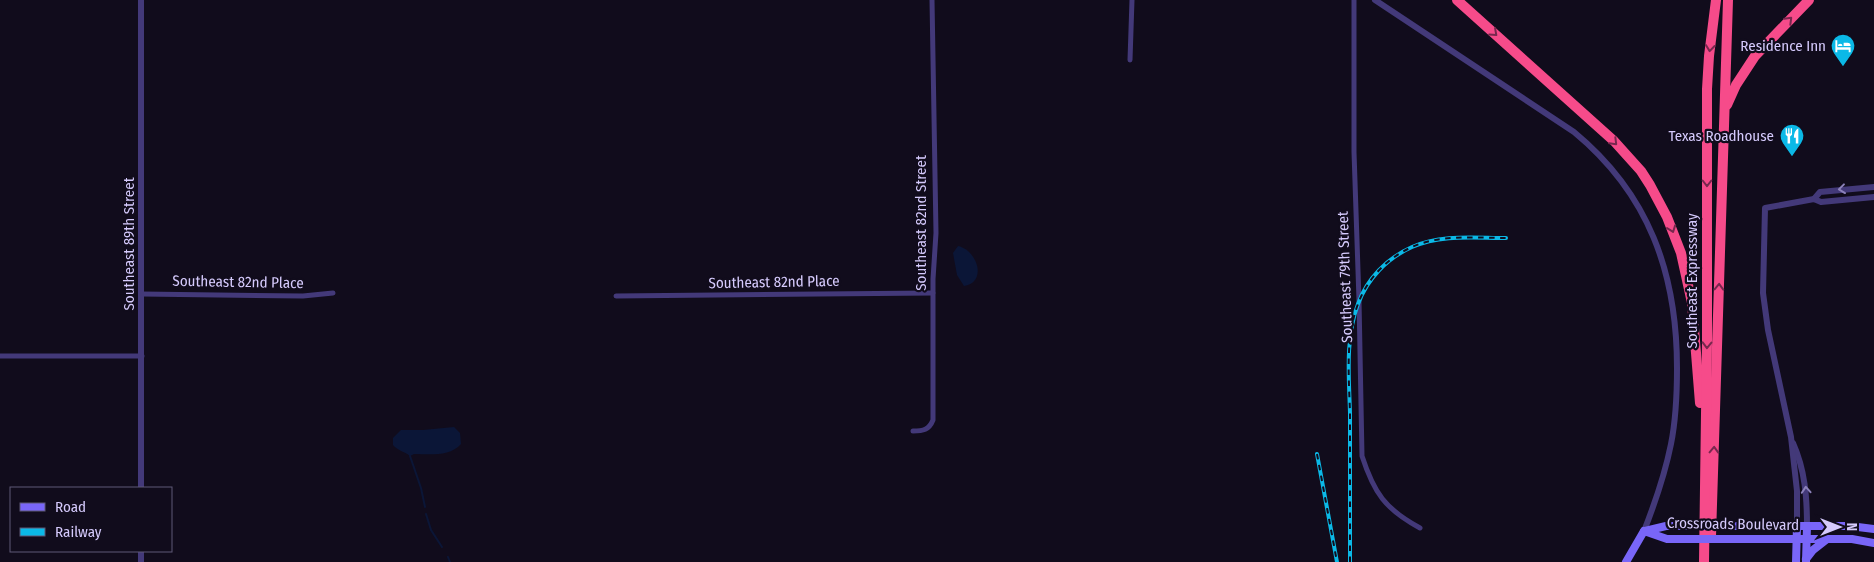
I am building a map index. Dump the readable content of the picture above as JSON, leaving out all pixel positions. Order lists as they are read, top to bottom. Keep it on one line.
{"streets":{"highway":["Southeast Expressway"],"main road":["Crossroads Boulevard"],"street":["Southeast 82nd Street","Southeast 89th Street","Southeast 79th Street","Southeast 82nd Place"]},"crossings":[["Southeast 82nd Street","Southeast 82nd Place"],["Southeast 89th Street","Southeast 82nd Place"]],"places":{"hotel":["Residence Inn"],"restaurant":["Texas Roadhouse"]},"legend":["Road","Railway"],"north":"right"}
